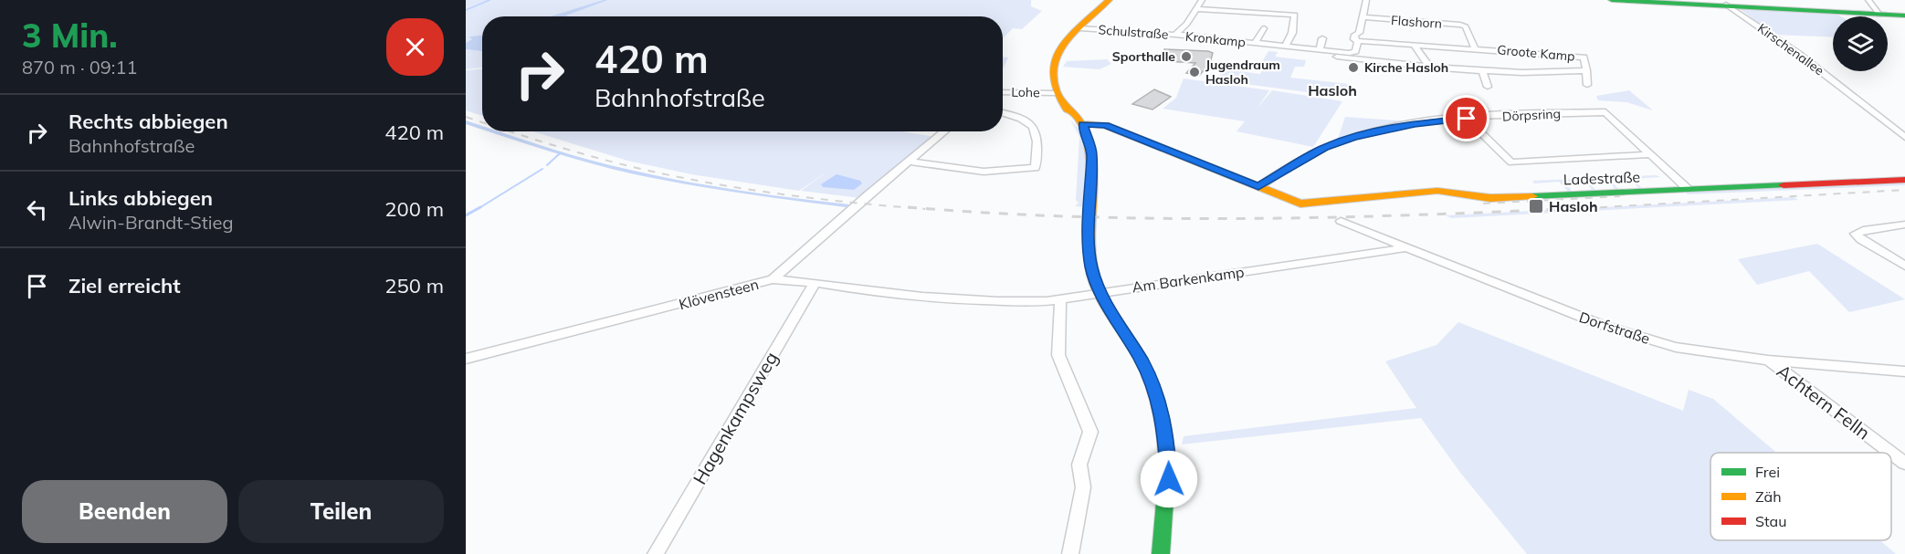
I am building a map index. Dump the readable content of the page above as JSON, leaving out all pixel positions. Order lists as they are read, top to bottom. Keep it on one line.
{"streets":{"main road":["Ladestraße"],"street":["Flashorn","Schulstraße","Kronkamp","Kirschenallee","Groote Kamp","Lohe","Dörpsring","Am Barkenkamp","Klövensteen","Dorfstraße","Achtern Felln","Hagenkampsweg"]},"crossings":[["Flashorn","Groote Kamp"],["Schulstraße","Kronkamp"],["Kronkamp","Groote Kamp"],["Dörpsring","Ladestraße"],["Am Barkenkamp","Klövensteen"],["Am Barkenkamp","Dorfstraße"],["Am Barkenkamp","Hagenkampsweg"],["Dorfstraße","Achtern Felln"]],"districts":["Hasloh"],"places":{"other":["Sporthalle","Kirche Hasloh","Jugendraum Hasloh"],"transit":["Hasloh"]},"legend":["Frei","Zäh","Stau"],"page":{"heading":["3 Min.","870 m · 09:11"],"turn":["420 m","Bahnhofstraße"],"list":[{"name":"Rechts abbiegen","note":"Bahnhofstraße","value":"420 m"},{"name":"Links abbiegen","note":"Alwin-Brandt-Stieg","value":"200 m"},{"name":"Ziel erreicht","value":"250 m"}],"buttons":["Beenden","Teilen"]}}
